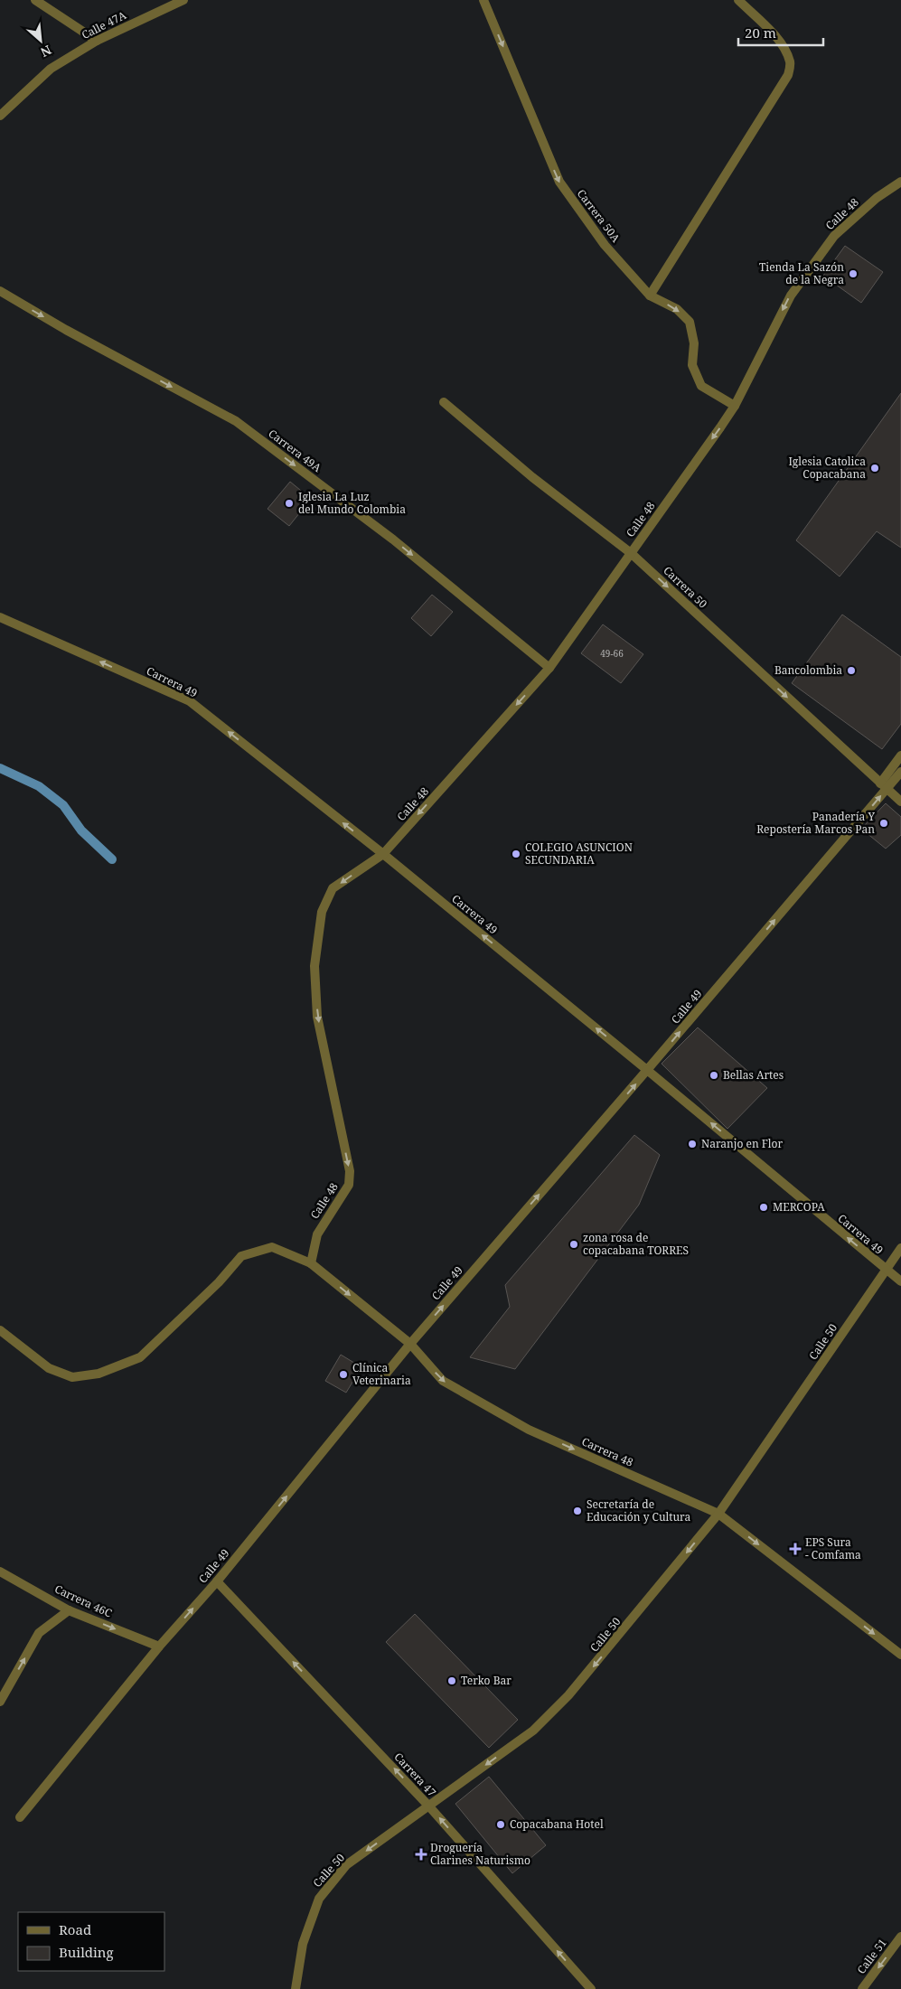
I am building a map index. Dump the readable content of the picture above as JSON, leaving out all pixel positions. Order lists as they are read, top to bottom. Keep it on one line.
{"streets":{"street":["Calle 47A","Calle 48","Carrera 50A","Carrera 49A","Carrera 50","Carrera 49","Calle 49","Calle 50","Carrera 48","Carrera 46C","Carrera 47","Calle 51"]},"crossings":[["Calle 48","Carrera 50A"],["Calle 48","Carrera 49A"],["Calle 48","Carrera 50"],["Calle 48","Carrera 49"],["Calle 48","Carrera 48"],["Carrera 50","Calle 49"],["Carrera 49","Calle 49"],["Carrera 49","Calle 50"],["Calle 49","Carrera 48"],["Calle 49","Carrera 46C"],["Calle 49","Carrera 47"],["Calle 50","Carrera 48"],["Calle 50","Carrera 47"]],"one_way":["Calle 48","Carrera 50A","Carrera 49A","Carrera 50","Carrera 49","Calle 49","Calle 50","Carrera 48","Carrera 46C","Carrera 47","Calle 51"],"places":{"other":["Tienda La Sazón de la Negra","Iglesia Catolica Copacabana","Iglesia La Luz del Mundo Colombia","Bancolombia","Panadería Y Repostería Marcos Pan","COLEGIO ASUNCION SECUNDARIA","Bellas Artes","Naranjo en Flor","MERCOPA","zona rosa de copacabana TORRES","Clínica Veterinaria","Secretaría de Educación y Cultura","Terko Bar","Copacabana Hotel"],"health":["EPS Sura - Comfama","Droguería Clarines Naturismo"]},"house_numbers":["49-66"],"legend":["Road","Building"],"scale_bar":"20 m","north":"bottom right"}
